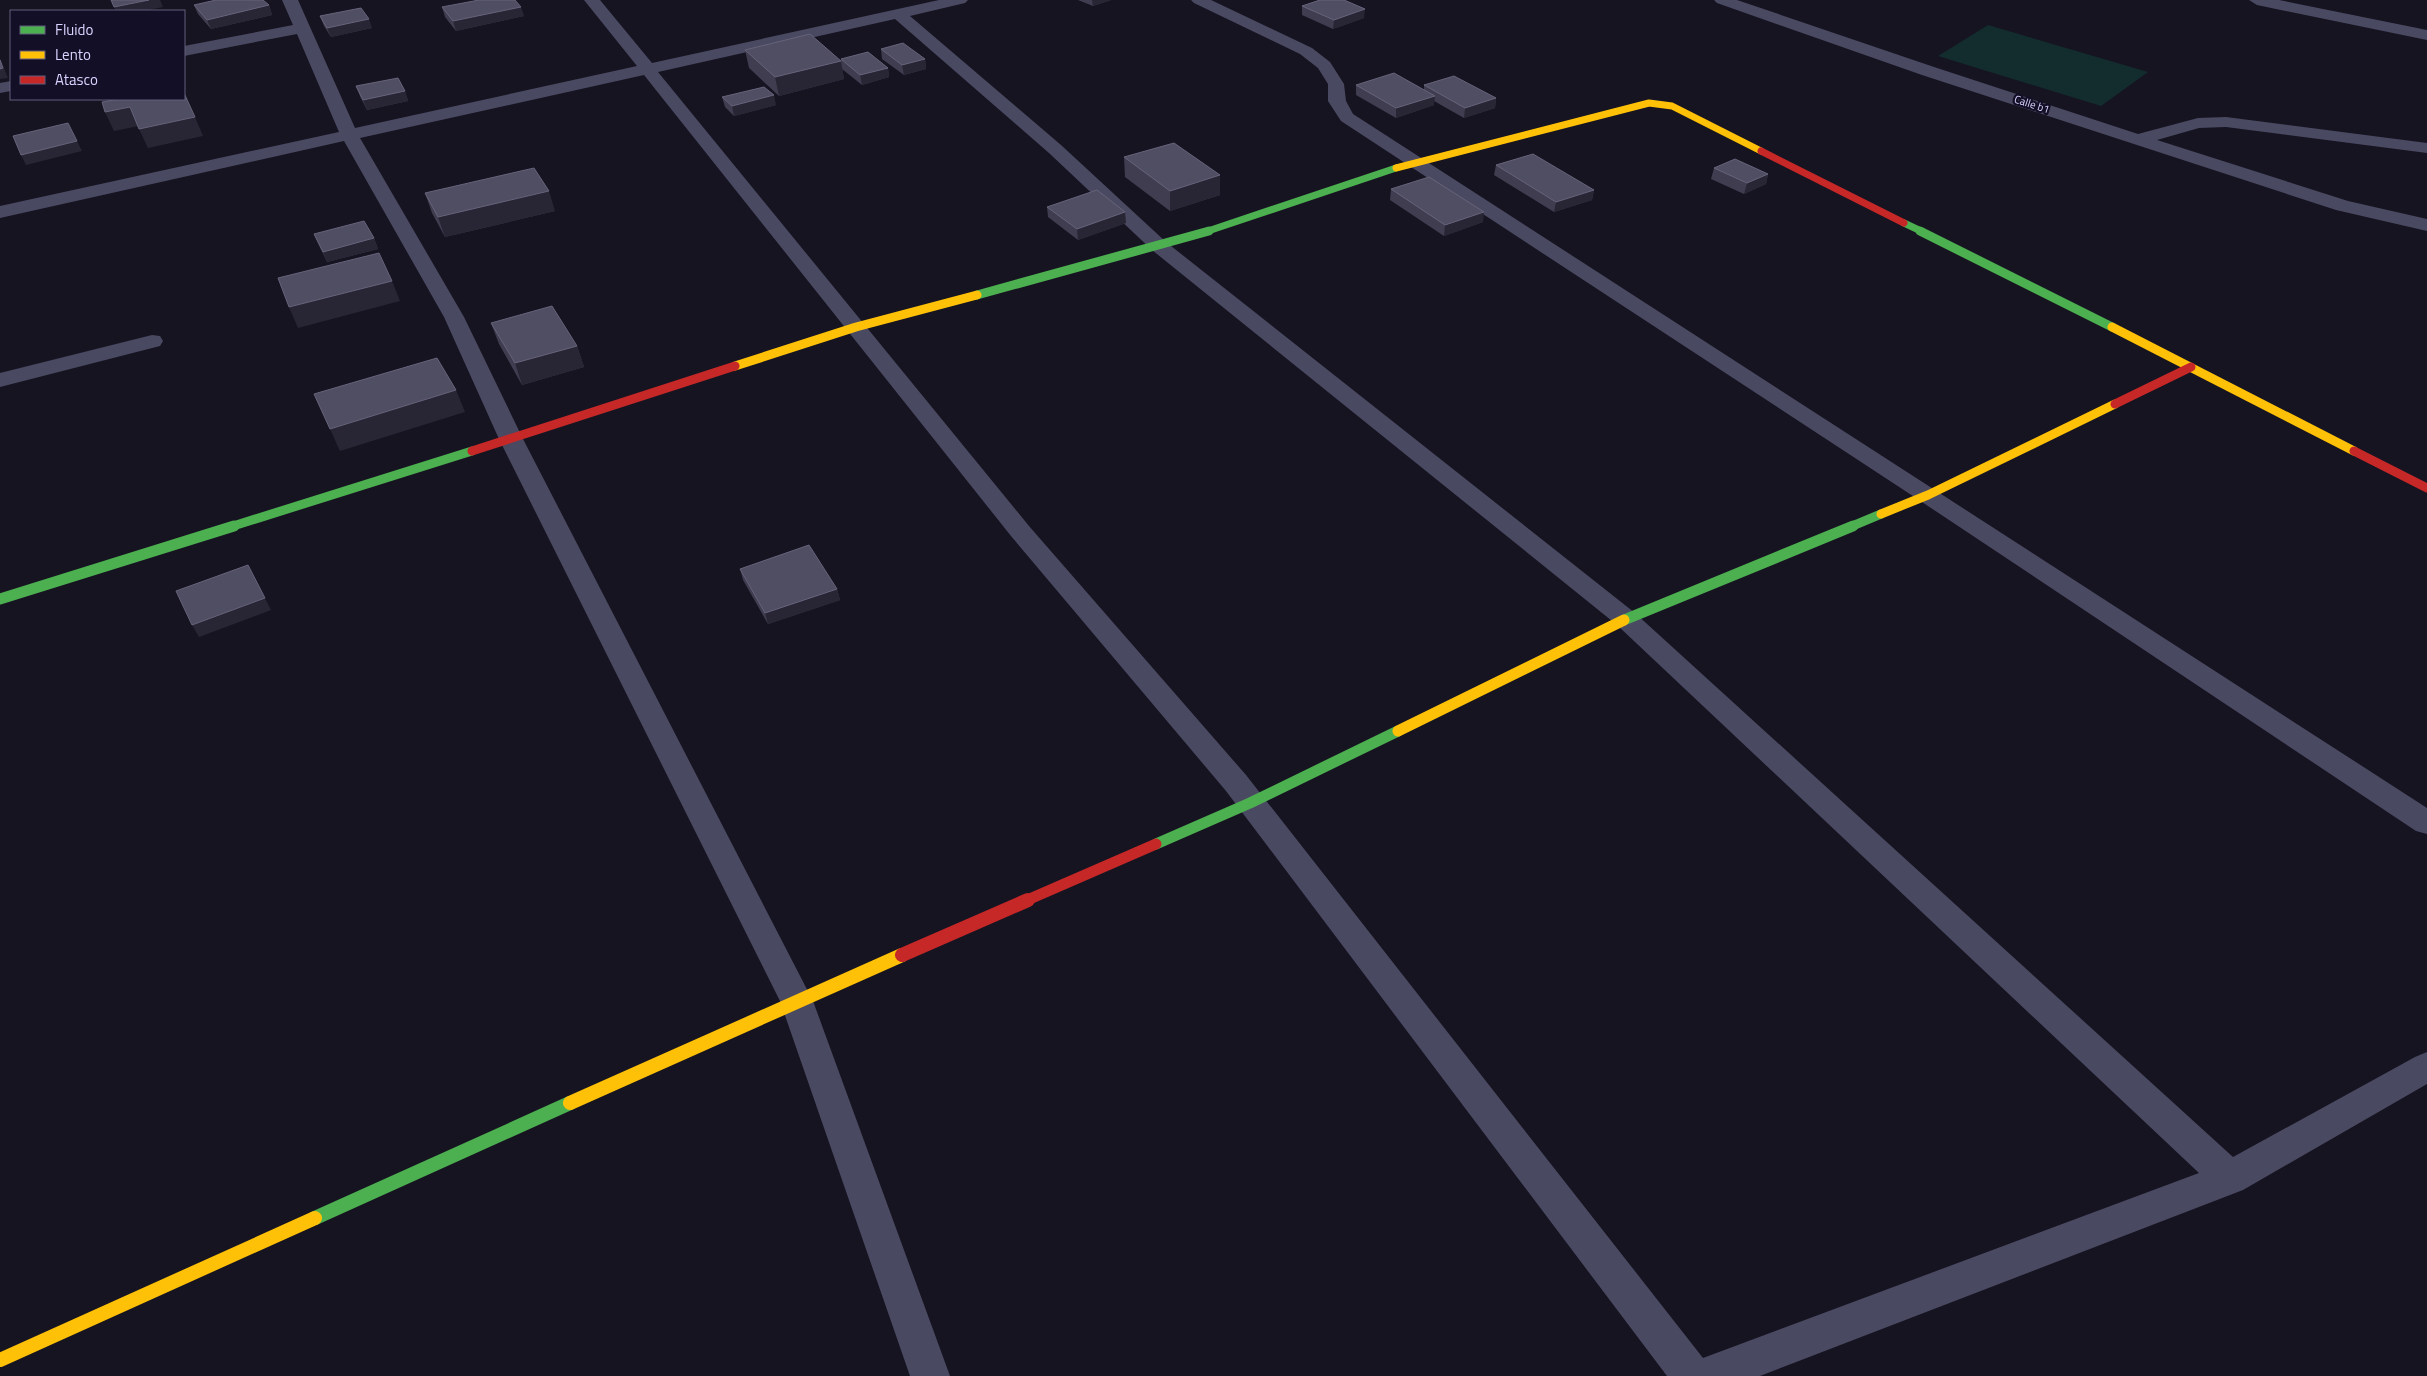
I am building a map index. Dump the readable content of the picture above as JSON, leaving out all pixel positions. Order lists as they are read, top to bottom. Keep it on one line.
{"streets":{"street":["Calle b1"]},"legend":["Fluido","Lento","Atasco"]}
